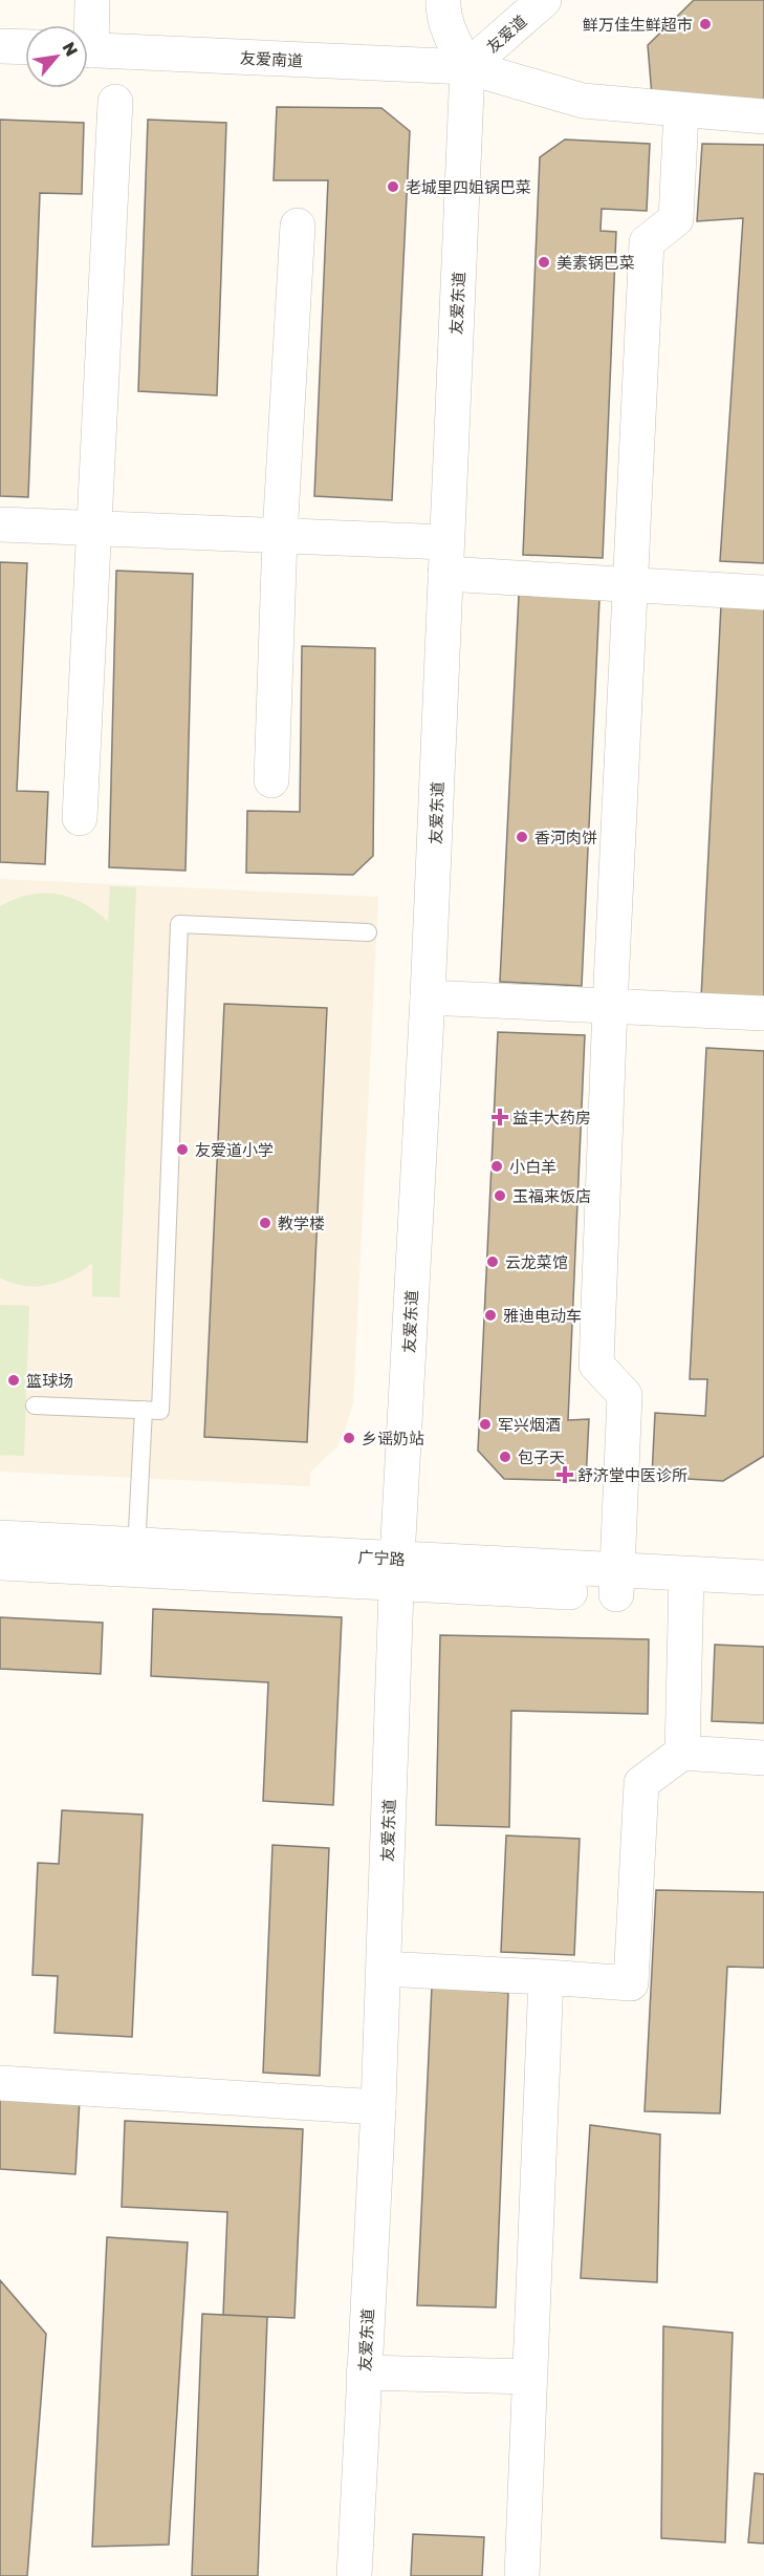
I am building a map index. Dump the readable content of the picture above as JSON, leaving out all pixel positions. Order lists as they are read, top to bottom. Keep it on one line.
{"streets":{"street":["友爱道","友爱南道","友爱东道","广宁路"]},"crossings":[["友爱道","友爱南道"],["友爱道","友爱东道"],["友爱南道","友爱东道"],["友爱东道","广宁路"]],"places":{"other":["鲜万佳生鲜超市","老城里四姐锅巴菜","美素锅巴菜","香河肉饼","友爱道小学","小白羊","玉福来饭店","教学楼","云龙菜馆","雅迪电动车","篮球场","军兴烟酒","乡谣奶站","包子天"],"health":["益丰大药房","舒济堂中医诊所"]},"north":"top right"}
